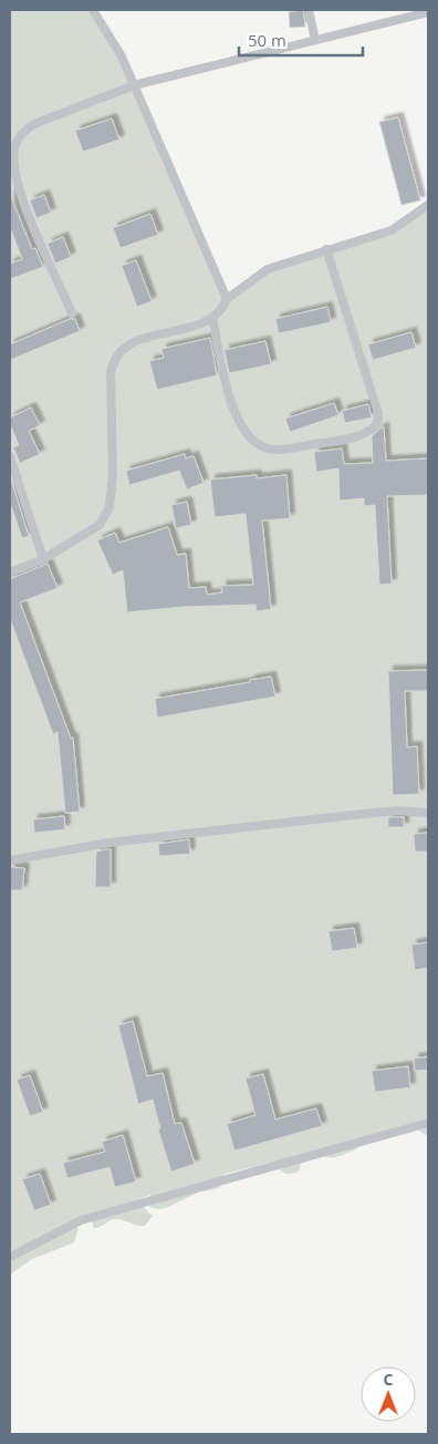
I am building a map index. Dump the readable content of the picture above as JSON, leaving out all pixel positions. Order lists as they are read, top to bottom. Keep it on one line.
{"scale_bar":"50 m","north":"top"}
